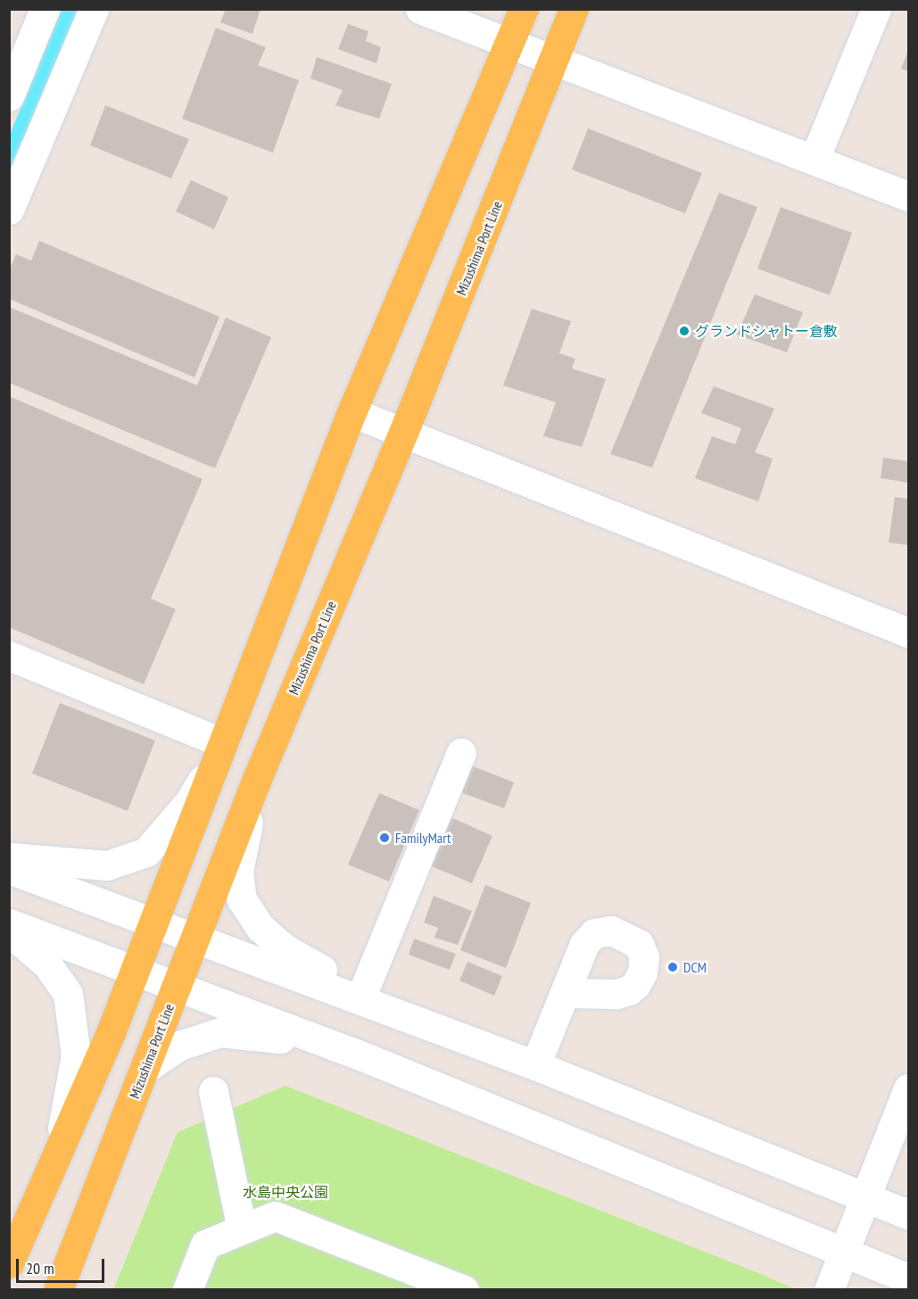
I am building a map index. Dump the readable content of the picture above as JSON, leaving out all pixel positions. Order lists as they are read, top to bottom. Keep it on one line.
{"streets":{"main road":["Mizushima Port Line"]},"parks":["水島中央公園"],"places":["グランドシャトー倉敷","FamilyMart","DCM"],"scale_bar":"20 m"}
